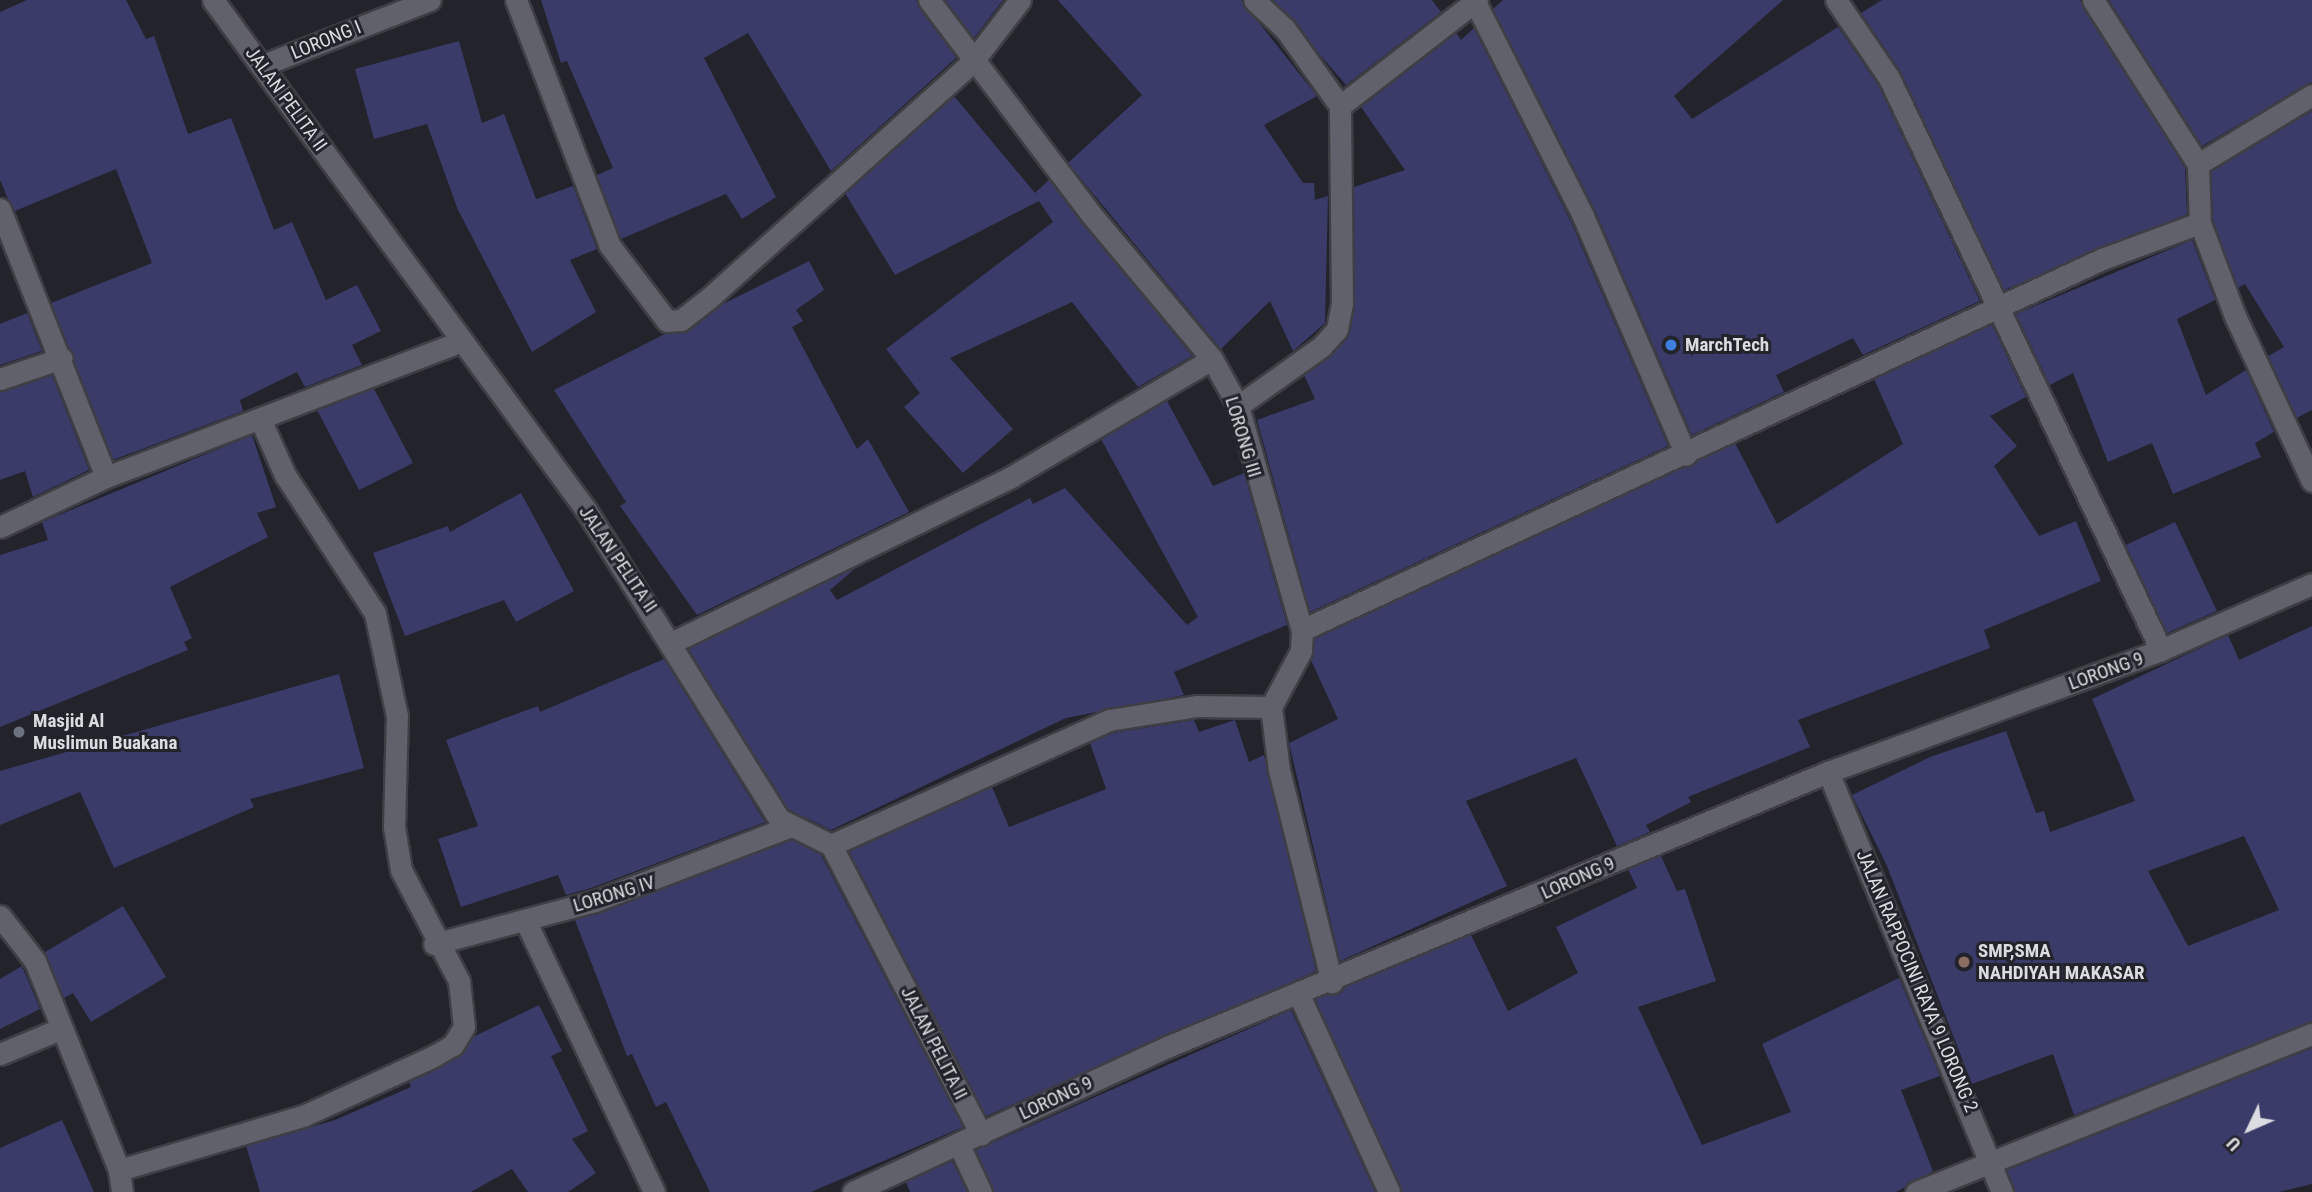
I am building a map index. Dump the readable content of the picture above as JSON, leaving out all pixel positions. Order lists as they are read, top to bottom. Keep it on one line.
{"streets":{"street":["LORONG I","JALAN PELITA II","LORONG III","LORONG 9","LORONG IV","JALAN RAPPOCINI RAYA 9 LORONG 2"]},"crossings":[["LORONG I","JALAN PELITA II"],["JALAN PELITA II","LORONG 9"],["JALAN PELITA II","LORONG IV"],["LORONG 9","JALAN RAPPOCINI RAYA 9 LORONG 2"]],"places":["MarchTech","Masjid Al Muslimun Buakana","SMP,SMA NAHDIYAH MAKASAR"],"north":"bottom left"}
